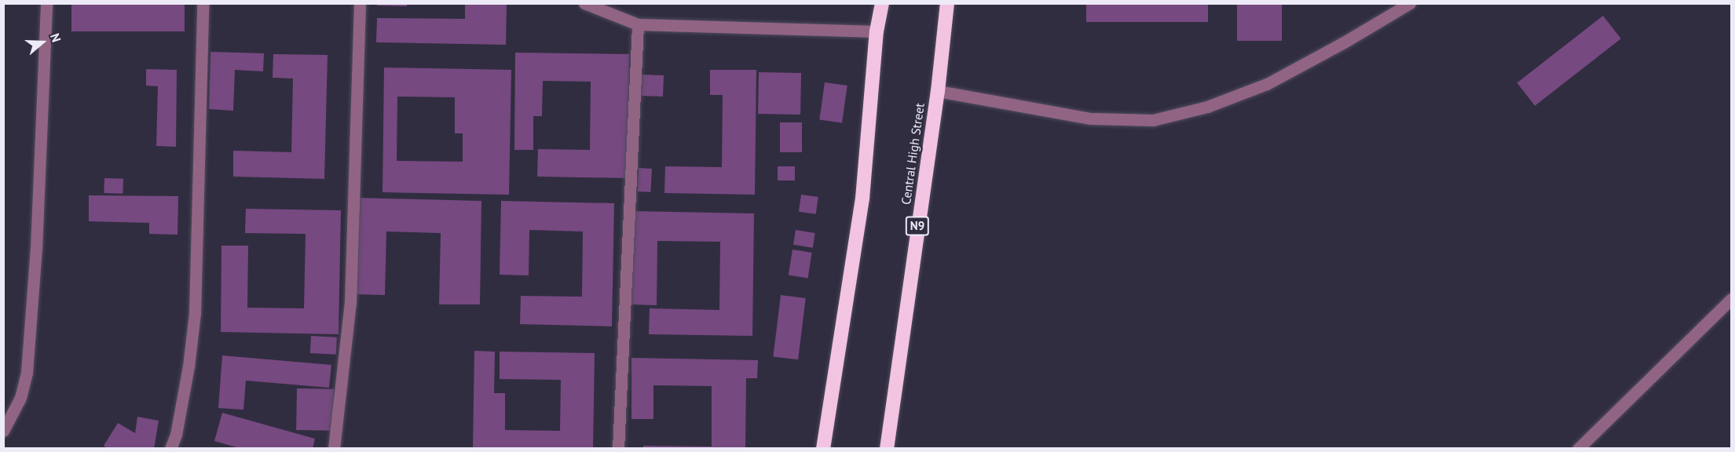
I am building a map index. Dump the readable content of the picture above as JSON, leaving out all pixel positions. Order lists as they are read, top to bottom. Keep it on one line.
{"streets":{"highway":["Central High Street","N9"]},"north":"right"}
